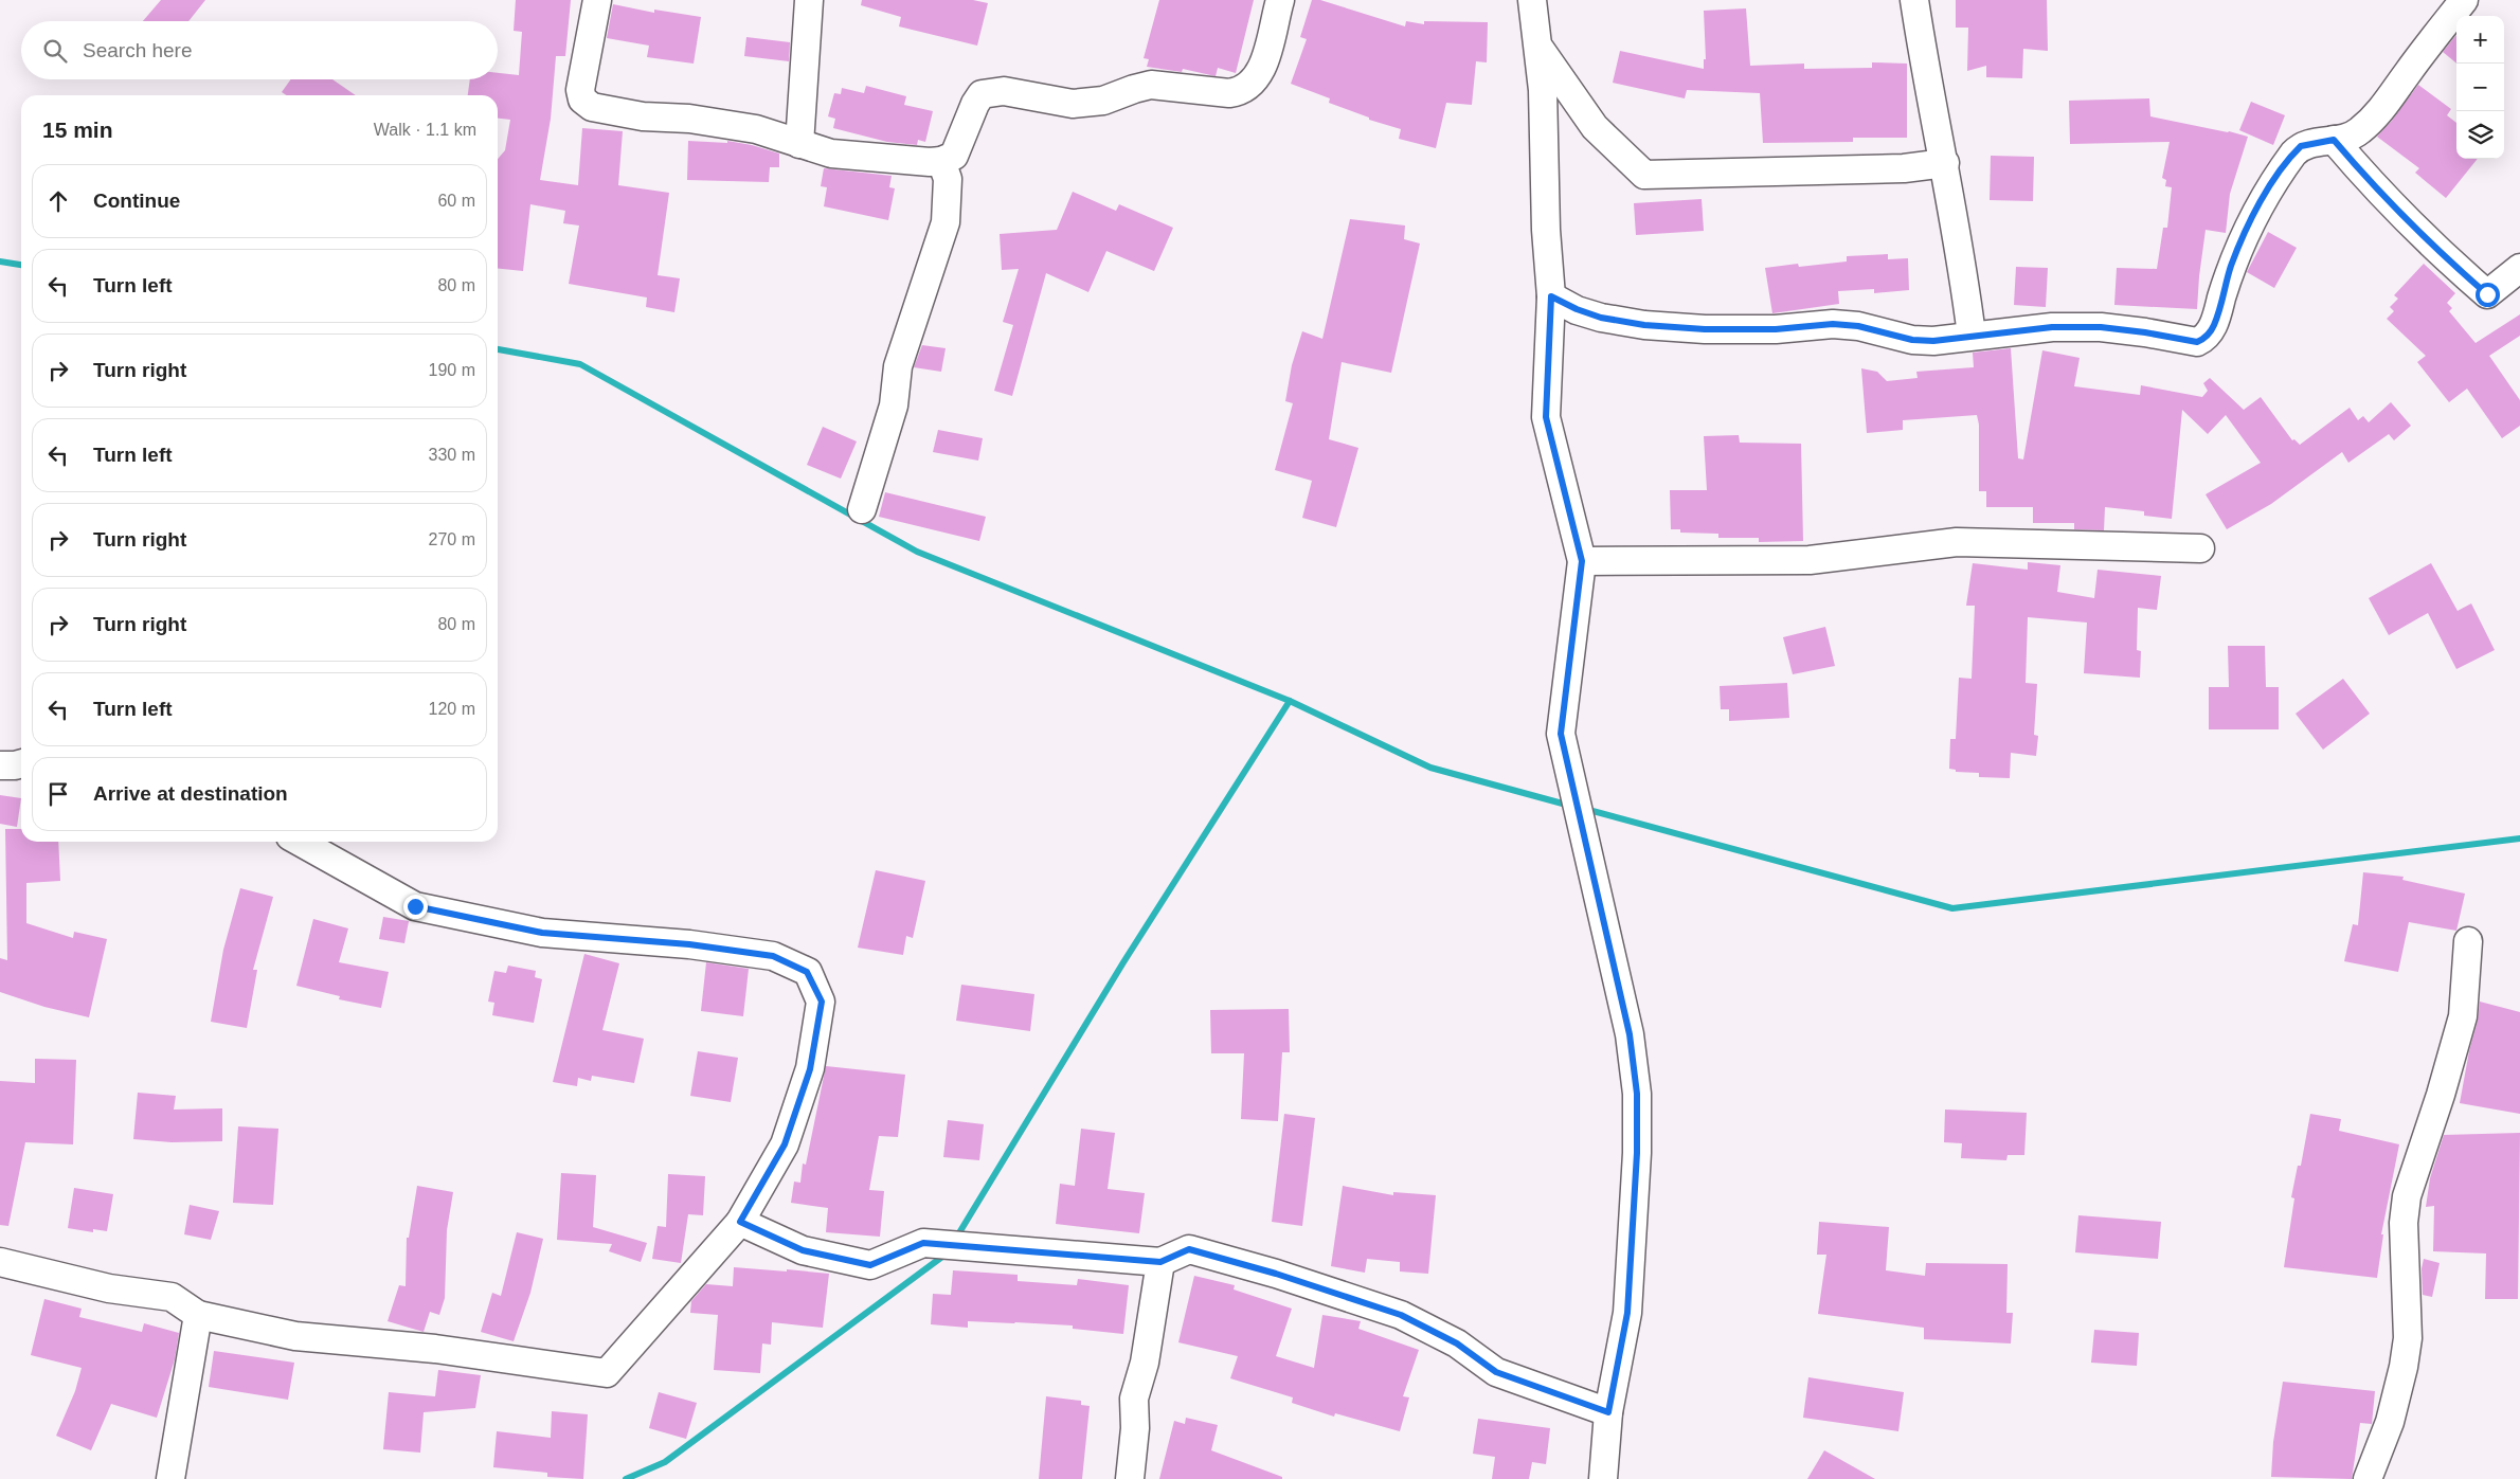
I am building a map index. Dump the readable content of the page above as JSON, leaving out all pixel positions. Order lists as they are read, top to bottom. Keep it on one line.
{"page":{"map_buttons":["+","−"],"search":"Search here","heading":["15 min","Walk · 1.1 km"],"list":[["Continue","60 m"],["Turn left","80 m"],["Turn right","190 m"],["Turn left","330 m"],["Turn right","270 m"],["Turn right","80 m"],["Turn left","120 m"],"Arrive at destination"]}}
